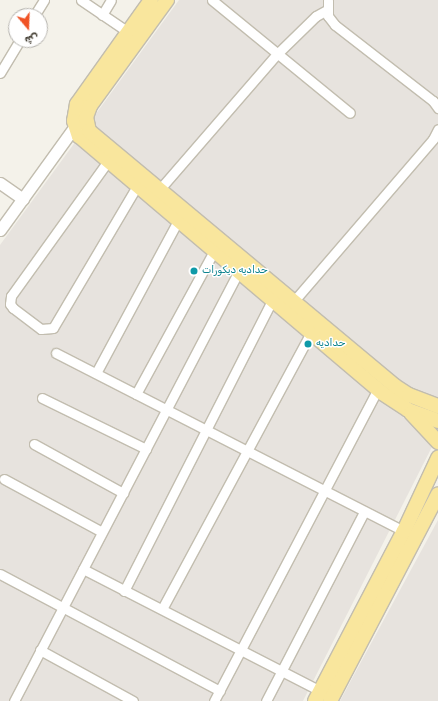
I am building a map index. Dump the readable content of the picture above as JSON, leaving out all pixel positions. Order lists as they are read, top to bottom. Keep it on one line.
{"places":["حداديه ديكورات","حداديه"],"north":"bottom"}
